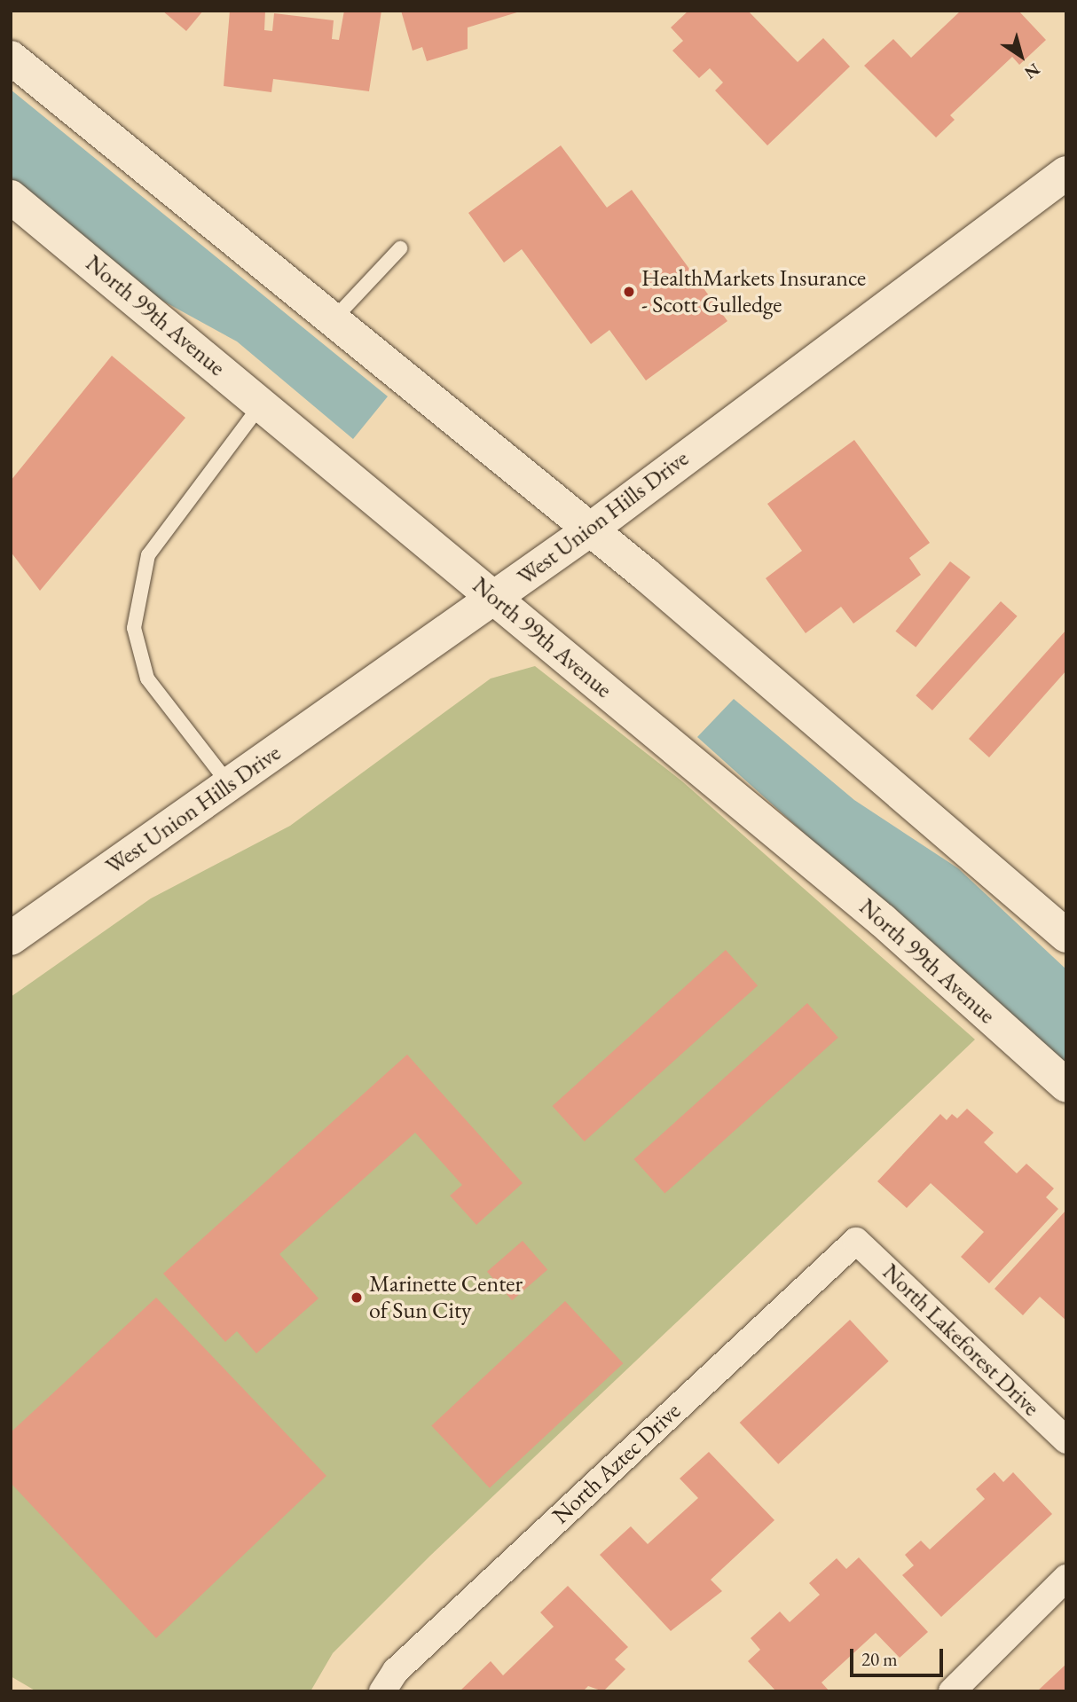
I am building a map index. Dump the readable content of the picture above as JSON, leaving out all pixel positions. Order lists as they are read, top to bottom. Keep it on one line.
{"streets":{"main road":["North 99th Avenue","West Union Hills Drive"],"street":["North Lakeforest Drive","North Aztec Drive"]},"crossings":[["North 99th Avenue","West Union Hills Drive"],["North Lakeforest Drive","North Aztec Drive"]],"places":["HealthMarkets Insurance - Scott Gulledge","Marinette Center of Sun City"],"scale_bar":"20 m","north":"bottom right"}
